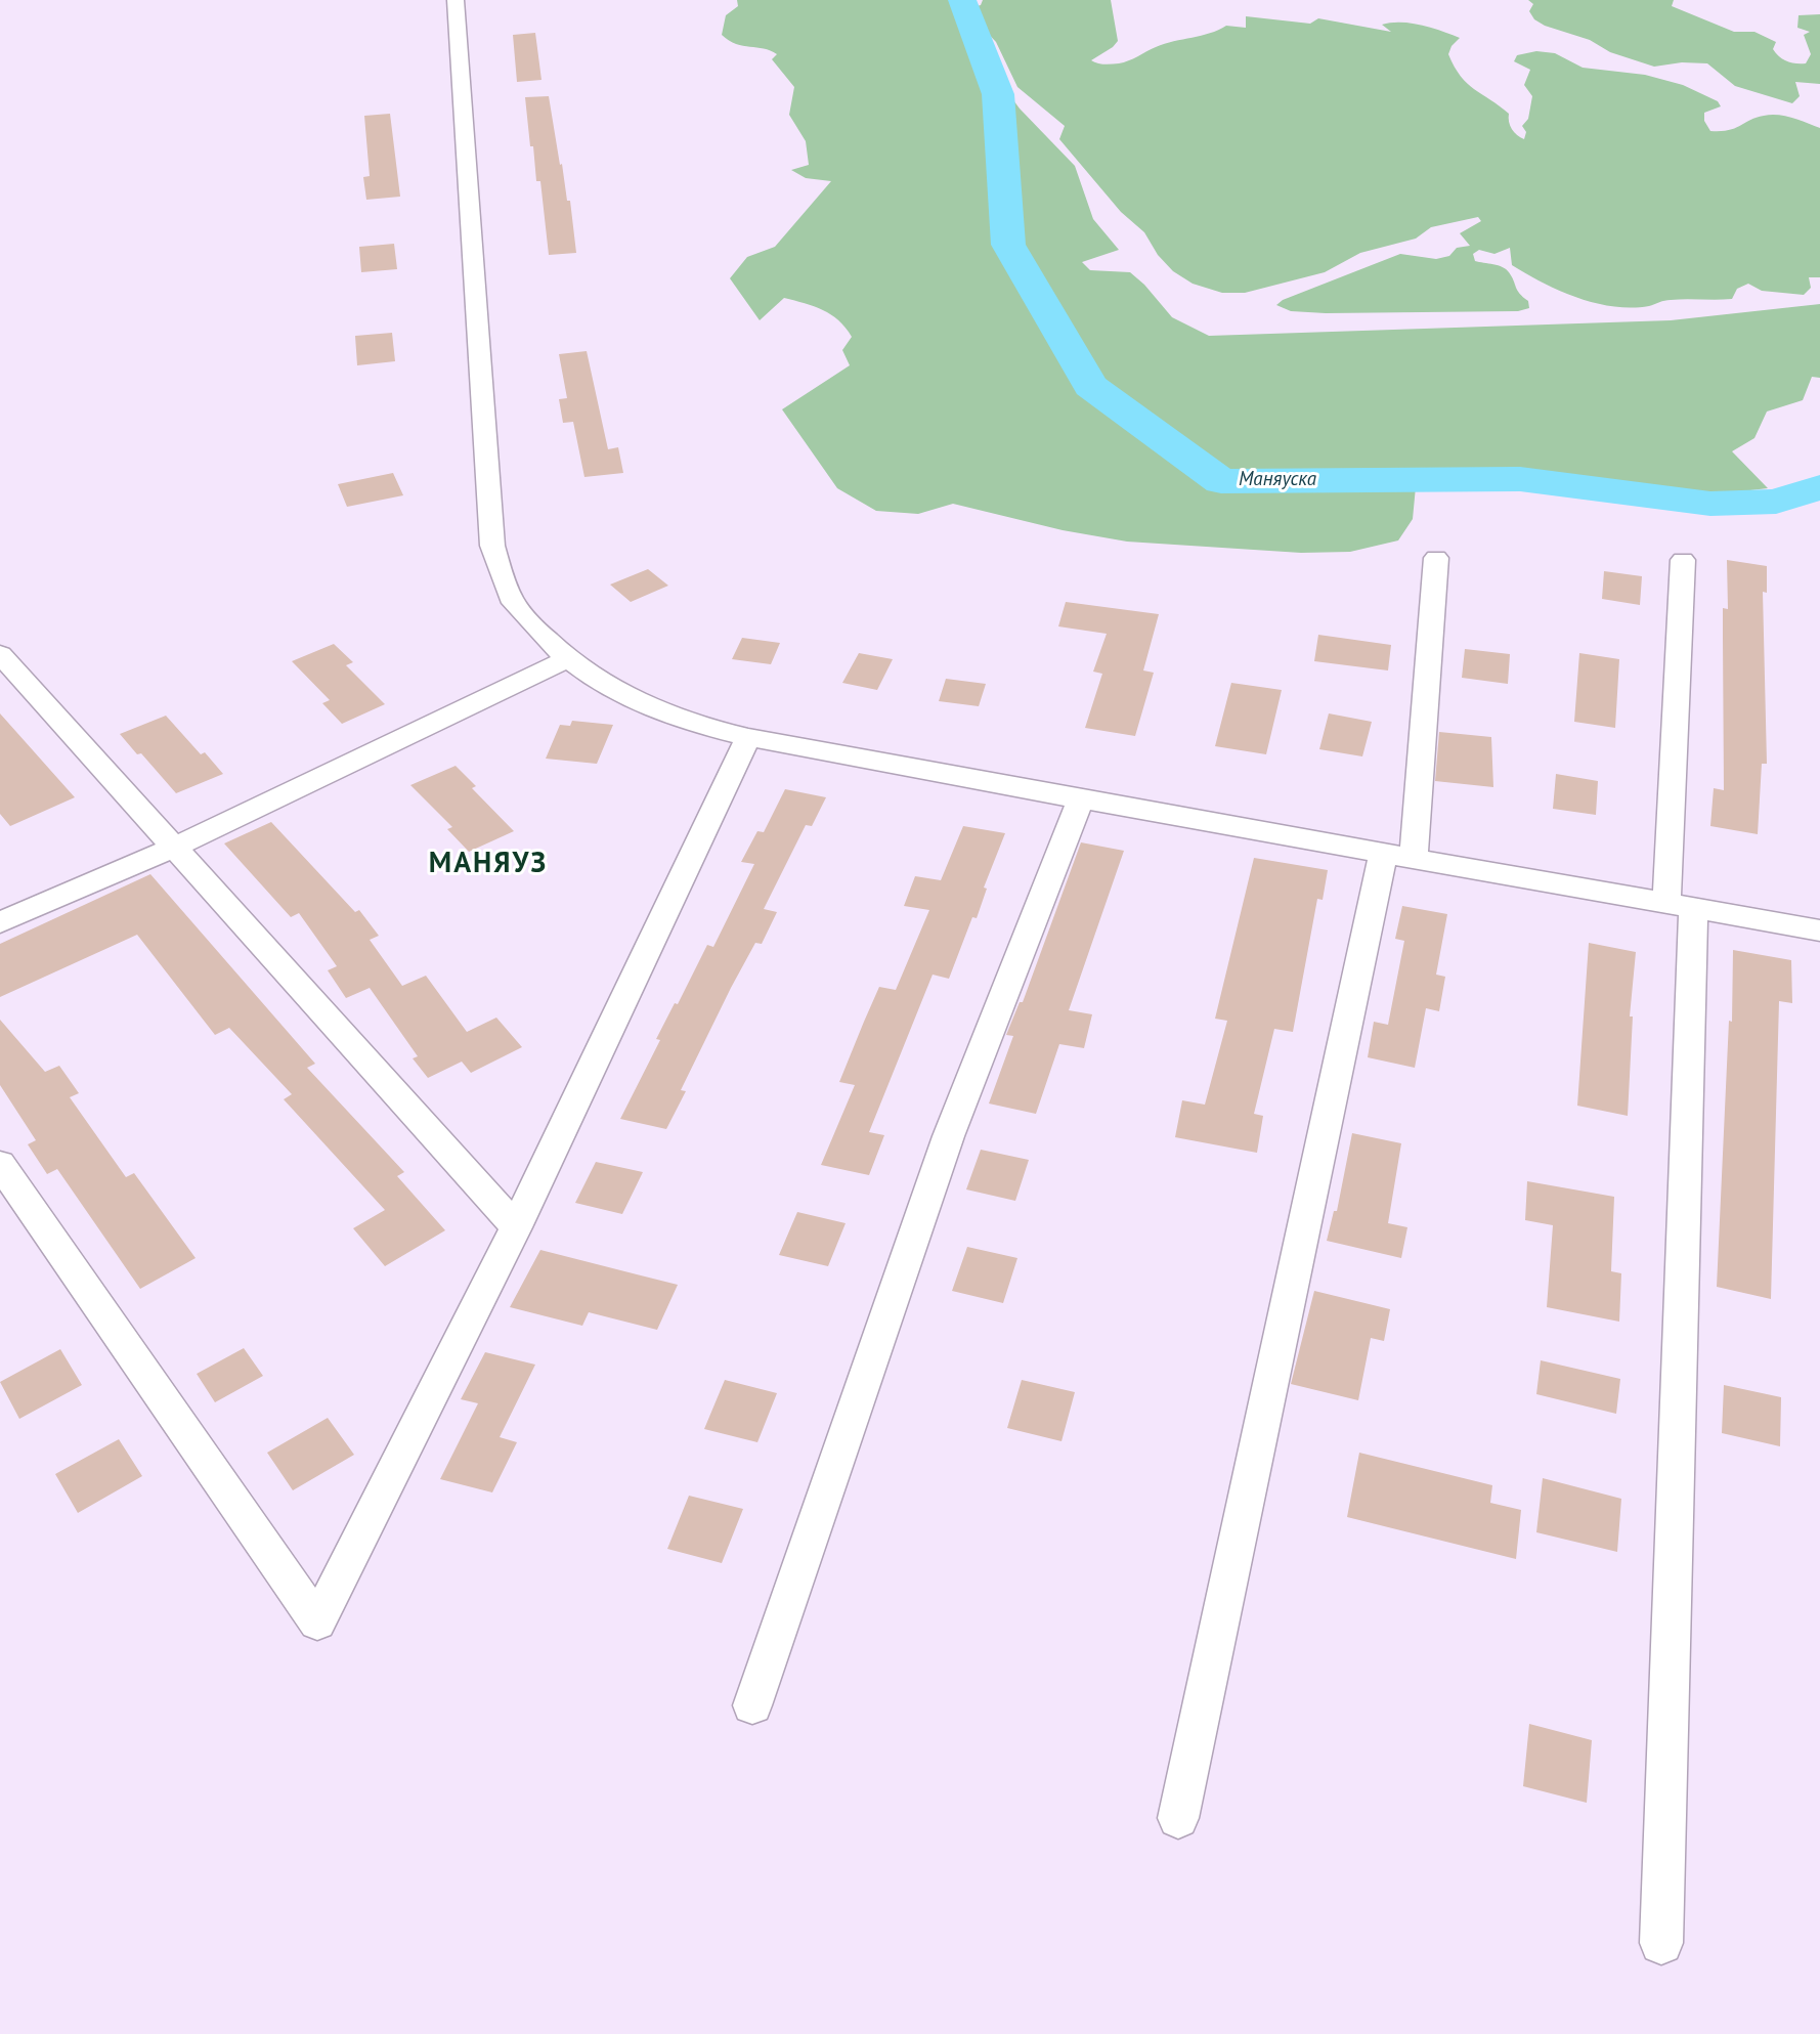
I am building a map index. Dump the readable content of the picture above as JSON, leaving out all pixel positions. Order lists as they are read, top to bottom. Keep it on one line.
{"districts":["МАНЯУЗ"],"water":["Маняуска"]}
